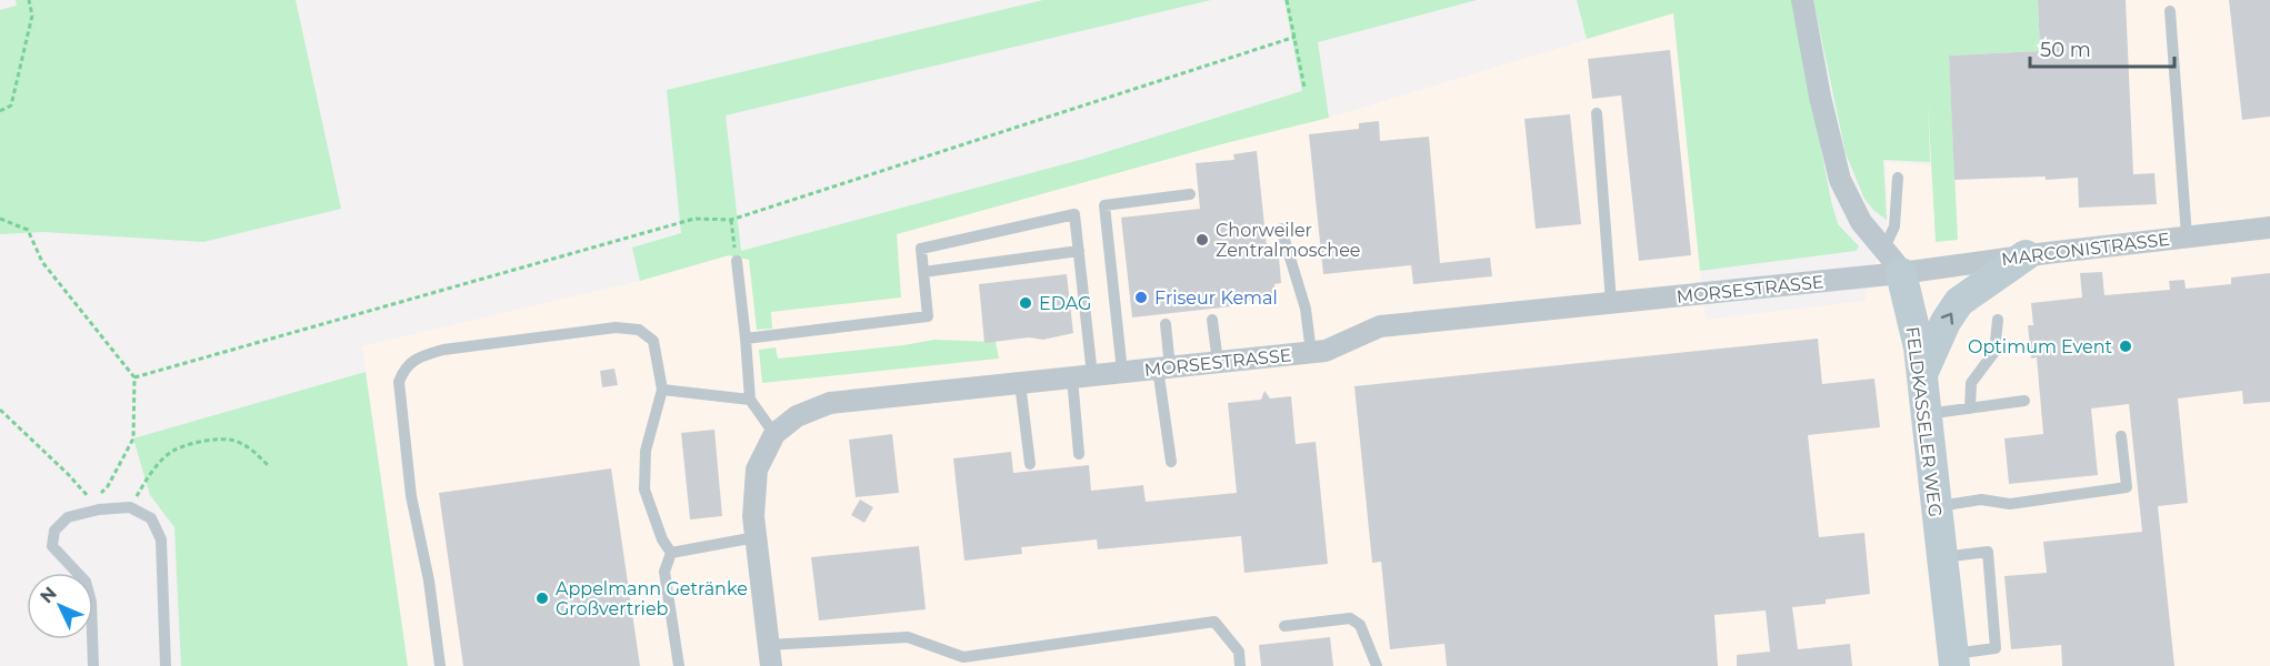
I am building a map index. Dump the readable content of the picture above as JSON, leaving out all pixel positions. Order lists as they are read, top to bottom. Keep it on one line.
{"streets":{"street":["MARCONISTRASSE","MORSESTRASSE","FELDKASSELER WEG"]},"crossings":[["MARCONISTRASSE","MORSESTRASSE"],["MARCONISTRASSE","FELDKASSELER WEG"],["MORSESTRASSE","FELDKASSELER WEG"]],"places":["Chorweiler Zentralmoschee","Friseur Kemal","EDAG","Optimum Event","Appelmann Getränke Großvertrieb"],"scale_bar":"50 m","north":"top left"}
